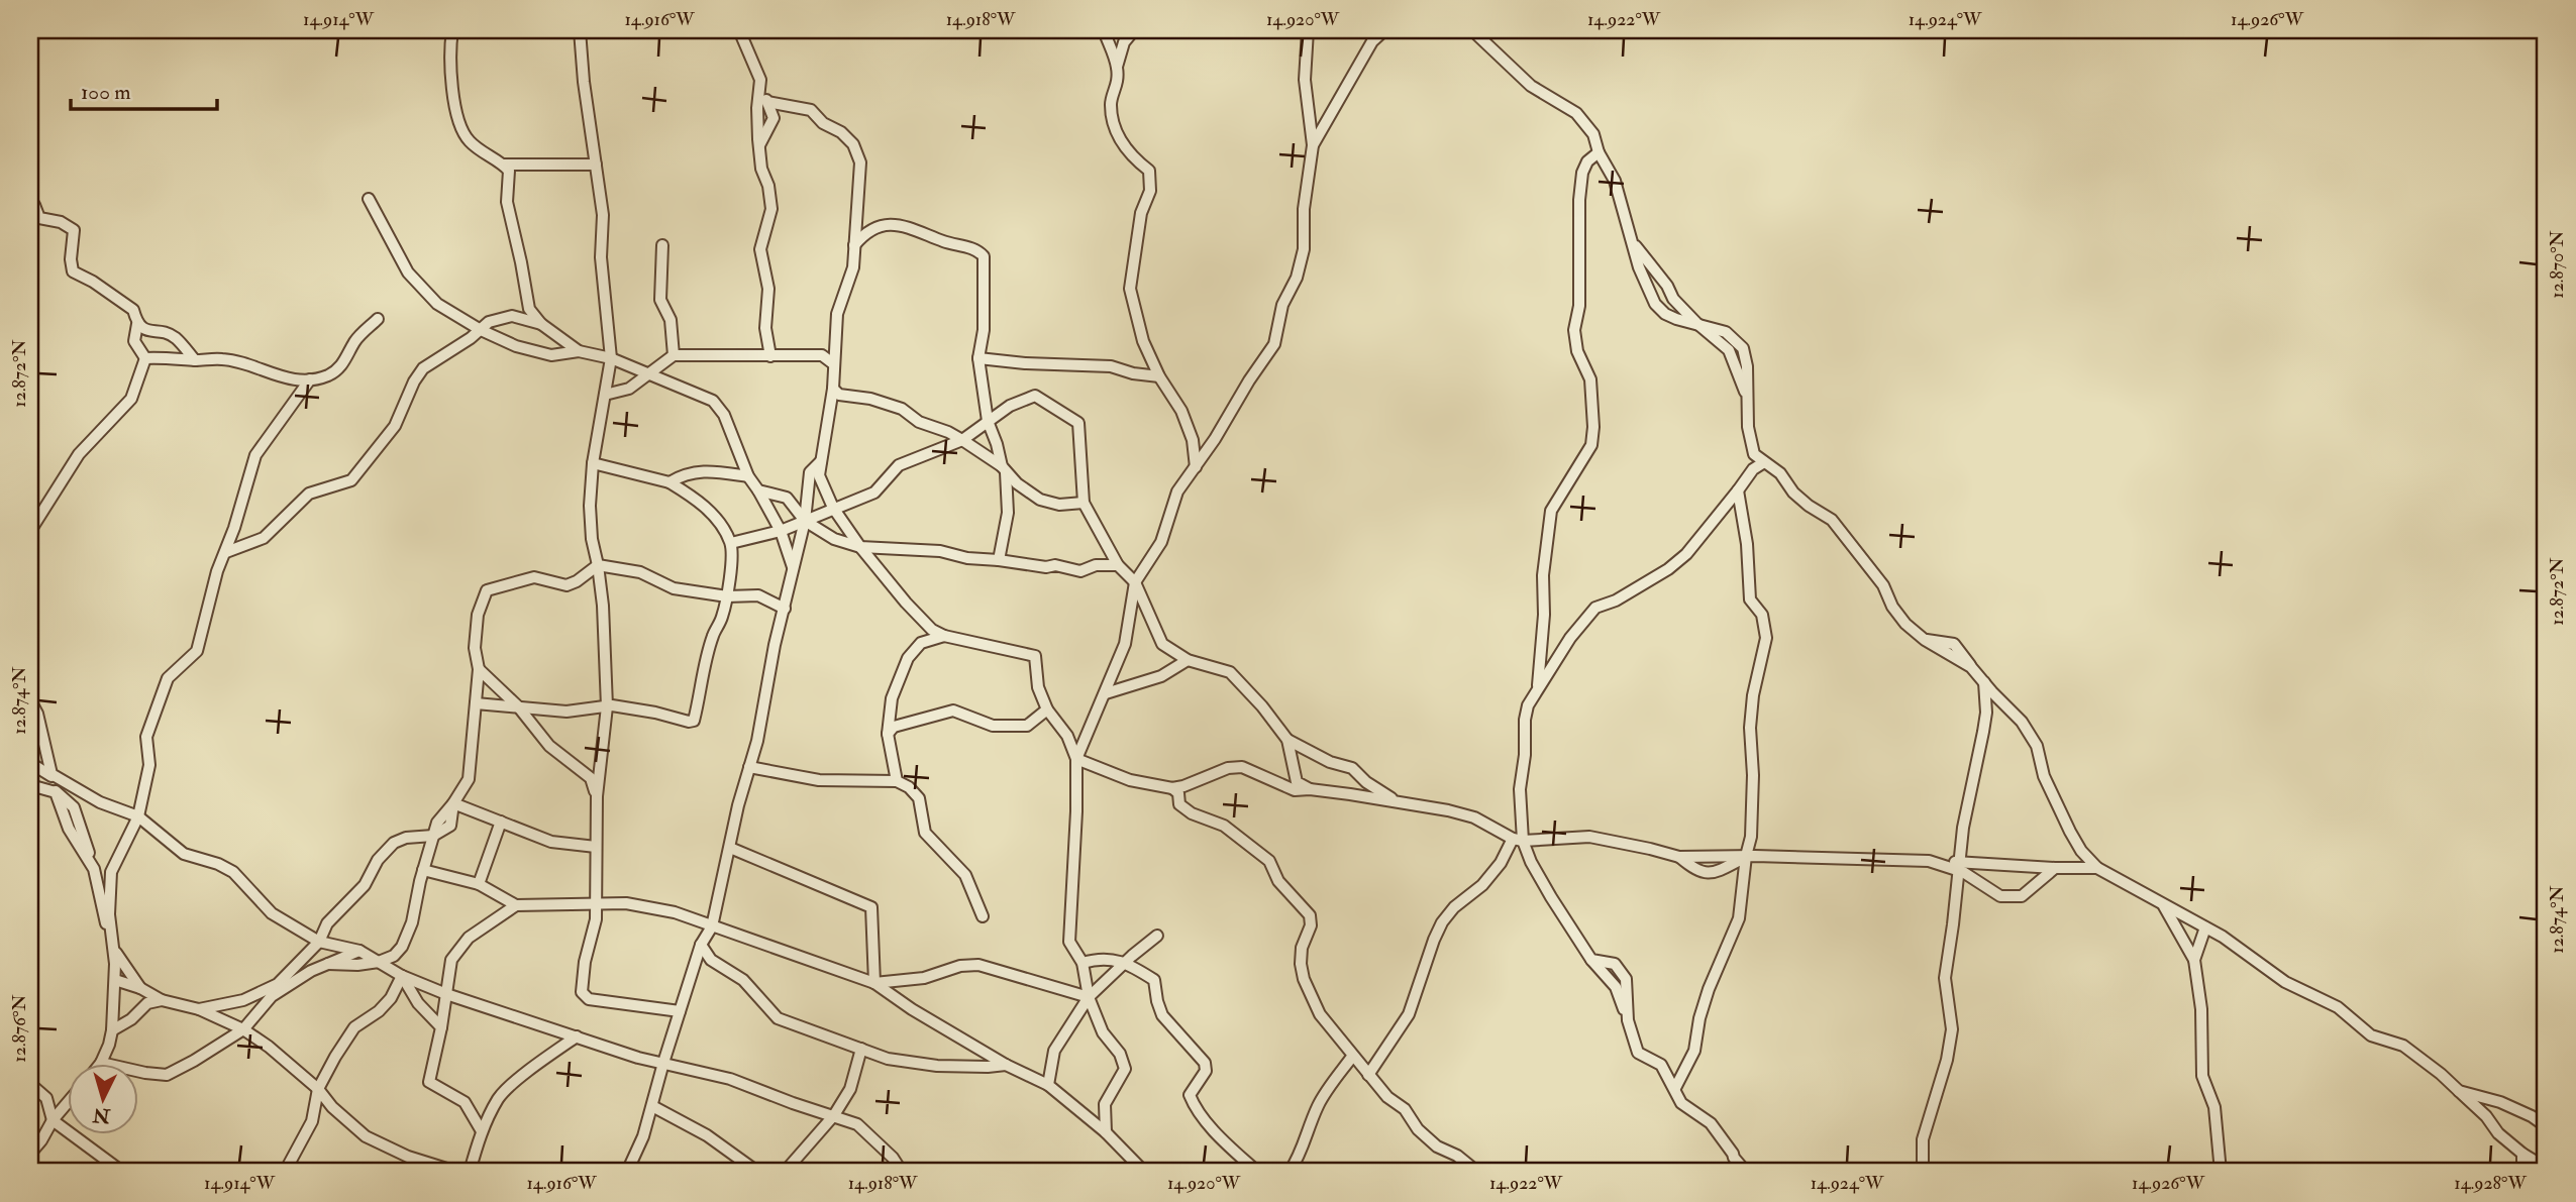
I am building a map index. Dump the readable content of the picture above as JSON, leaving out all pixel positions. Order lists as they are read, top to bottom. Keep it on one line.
{"scale_bar":"100 m","north":"bottom","coordinates":["14.914°W","14.916°W","14.918°W","14.920°W","14.922°W","14.924°W","14.926°W","12.870°N","12.872°N","12.874°N","12.876°N","14.928°W"]}
